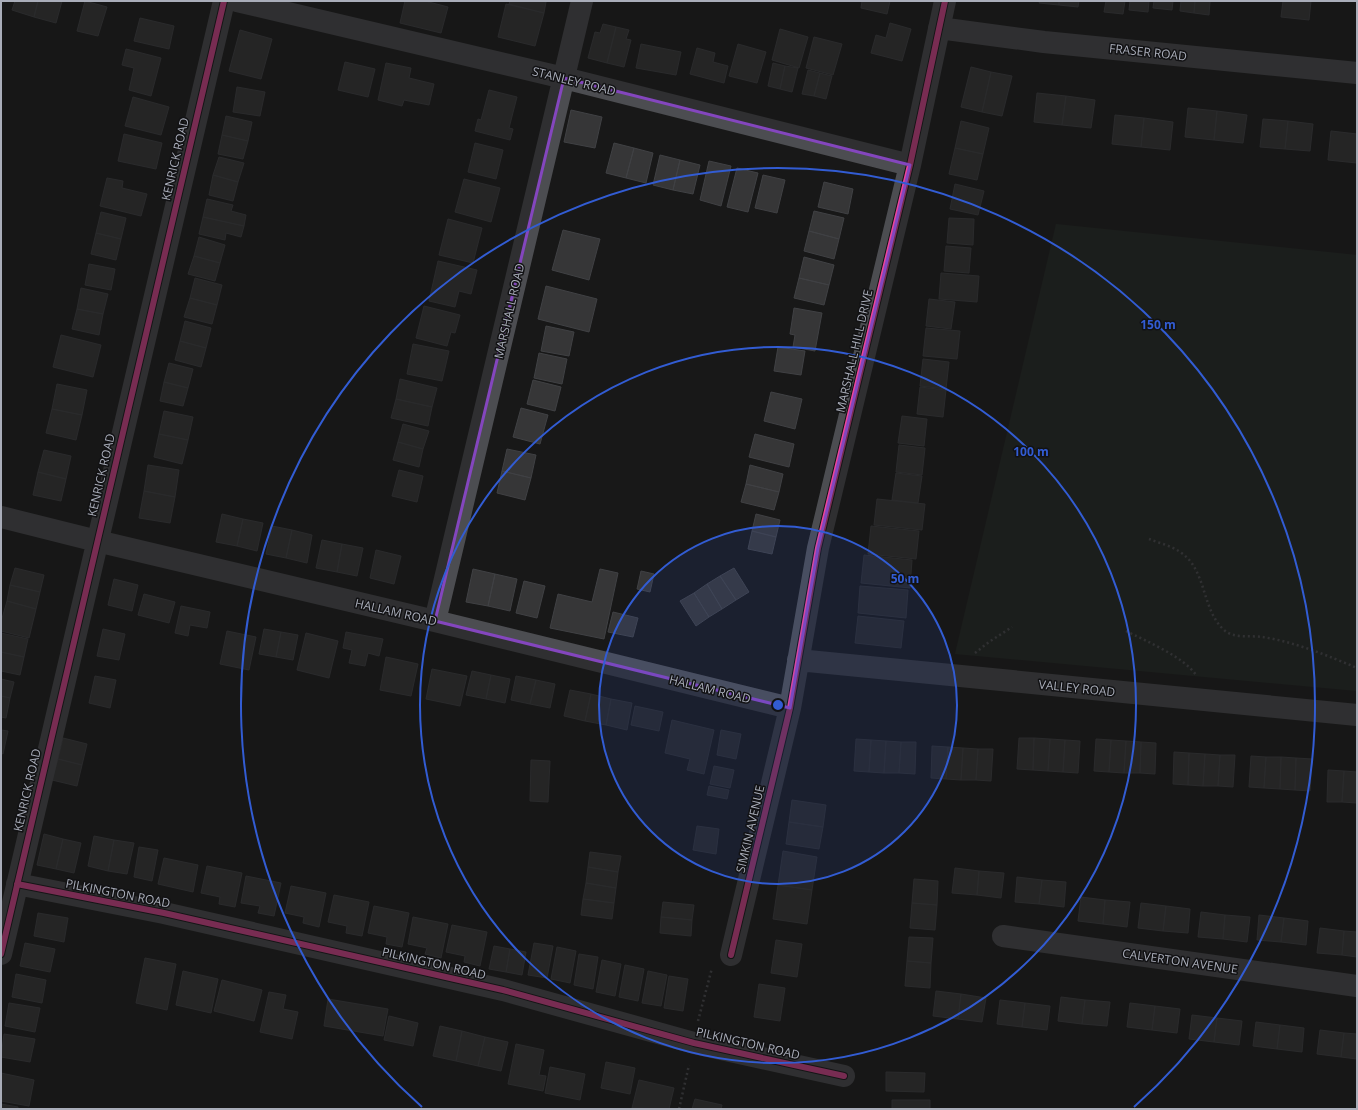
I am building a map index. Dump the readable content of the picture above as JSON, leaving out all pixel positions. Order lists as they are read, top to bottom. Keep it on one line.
{"streets":{"street":["FRASER ROAD","STANLEY ROAD","KENRICK ROAD","MARSHALL ROAD","MARSHALL HILL DRIVE","HALLAM ROAD","VALLEY ROAD","SIMKIN AVENUE","PILKINGTON ROAD","CALVERTON AVENUE"]},"crossings":[["FRASER ROAD","MARSHALL HILL DRIVE"],["STANLEY ROAD","MARSHALL ROAD"],["STANLEY ROAD","MARSHALL HILL DRIVE"],["KENRICK ROAD","HALLAM ROAD"],["KENRICK ROAD","PILKINGTON ROAD"],["MARSHALL ROAD","HALLAM ROAD"],["MARSHALL HILL DRIVE","HALLAM ROAD"],["MARSHALL HILL DRIVE","VALLEY ROAD"],["MARSHALL HILL DRIVE","SIMKIN AVENUE"],["HALLAM ROAD","SIMKIN AVENUE"]],"rings":["150 m","100 m","50 m"]}
